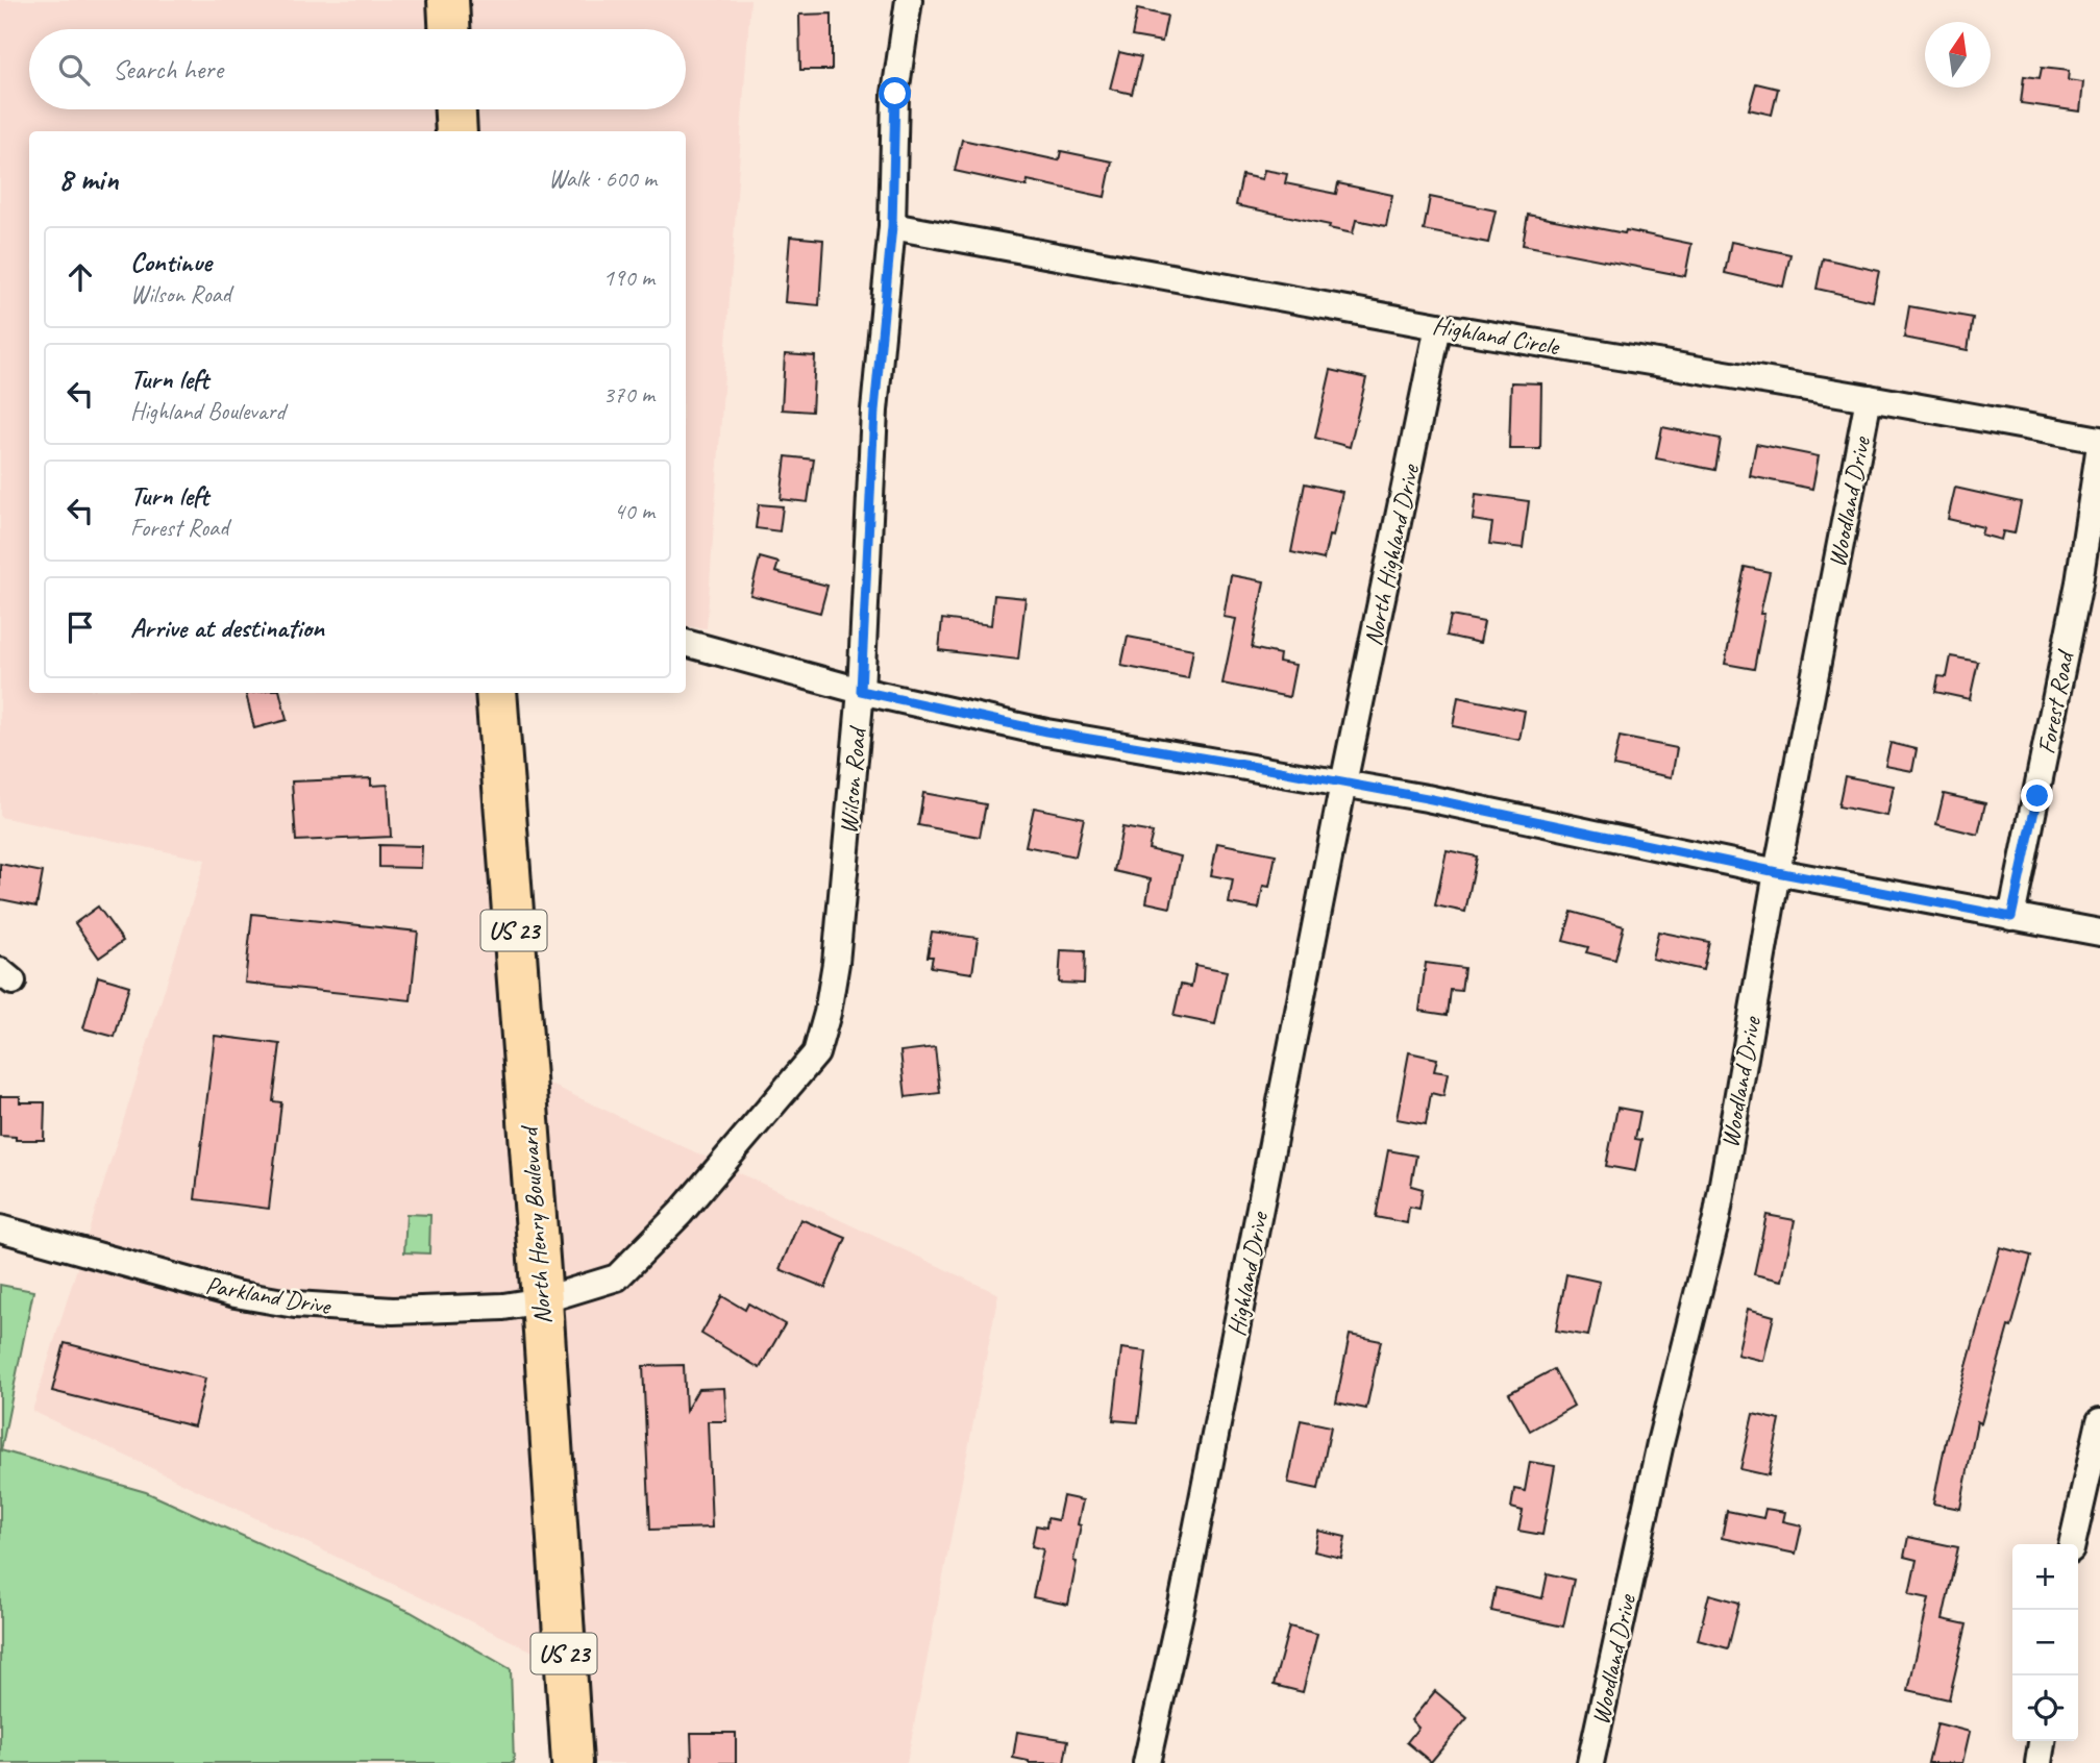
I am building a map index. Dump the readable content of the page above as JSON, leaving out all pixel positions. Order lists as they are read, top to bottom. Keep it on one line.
{"streets":{"main road":["US 23","North Henry Boulevard"],"street":["Highland Circle","Woodland Drive","North Highland Drive","Forest Road","Wilson Road","Highland Drive","Parkland Drive"]},"crossings":[["Highland Circle","Woodland Drive"],["Highland Circle","North Highland Drive"],["Highland Circle","Wilson Road"],["North Highland Drive","Highland Drive"],["Wilson Road","North Henry Boulevard"],["Wilson Road","Parkland Drive"],["North Henry Boulevard","Parkland Drive"]],"north":"top","page":{"search":"Search here","heading":["8 min","Walk · 600 m"],"list":[["Continue","Wilson Road","190 m"],["Turn left","Highland Boulevard","370 m"],["Turn left","Forest Road","40 m"],"Arrive at destination"],"map_buttons":["+","−"]}}
